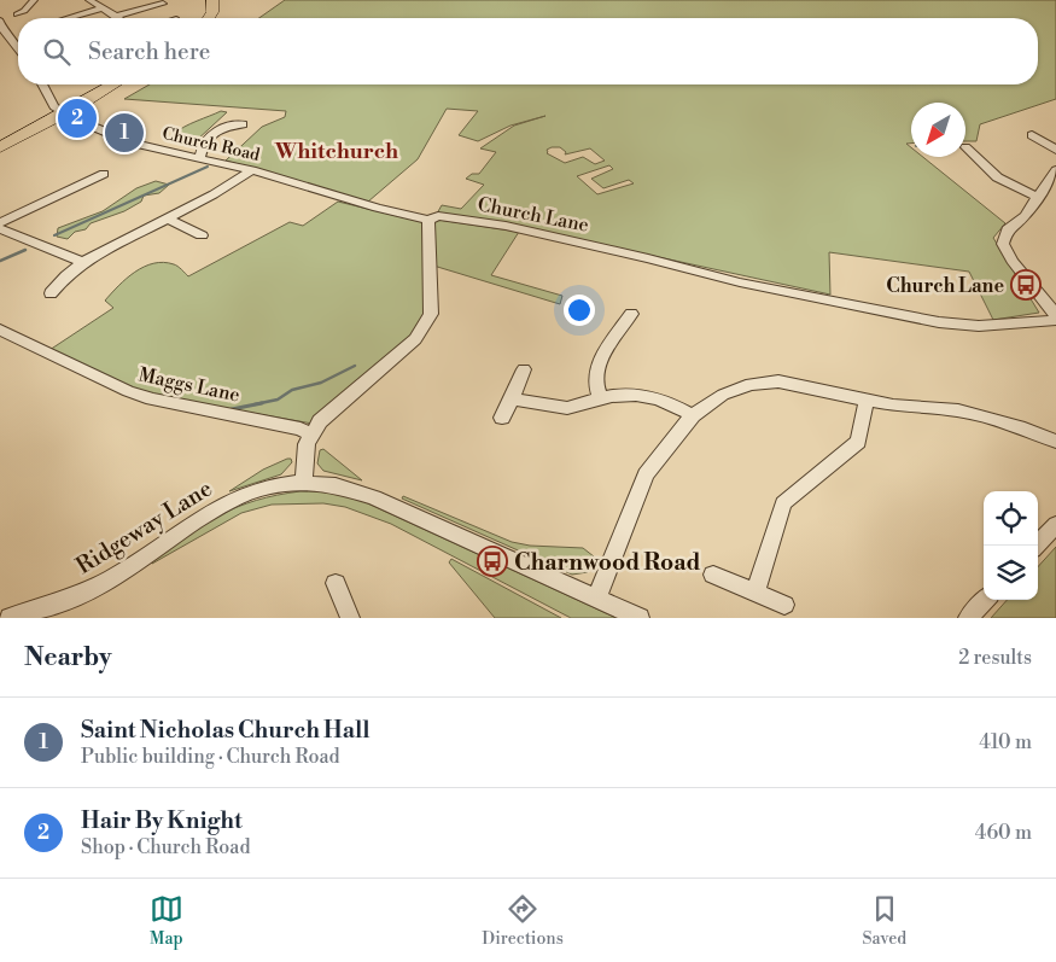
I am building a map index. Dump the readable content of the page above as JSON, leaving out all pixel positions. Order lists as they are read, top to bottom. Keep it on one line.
{"streets":{"street":["Church Road","Church Lane","Maggs Lane","Ridgeway Lane"]},"crossings":[["Church Road","Church Lane"]],"districts":["Whitchurch"],"places":{"bus stop":["Church Lane","Charnwood Road"]},"north":"bottom left","page":{"search":"Search here","pins":["2","1"],"heading":["Nearby","2 results"],"list":[{"mark":"1","name":"Saint Nicholas Church Hall","note":"Public building · Church Road","value":"410 m"},{"mark":"2","name":"Hair By Knight","note":"Shop · Church Road","value":"460 m"}],"nav":["Map","Directions","Saved"]}}
